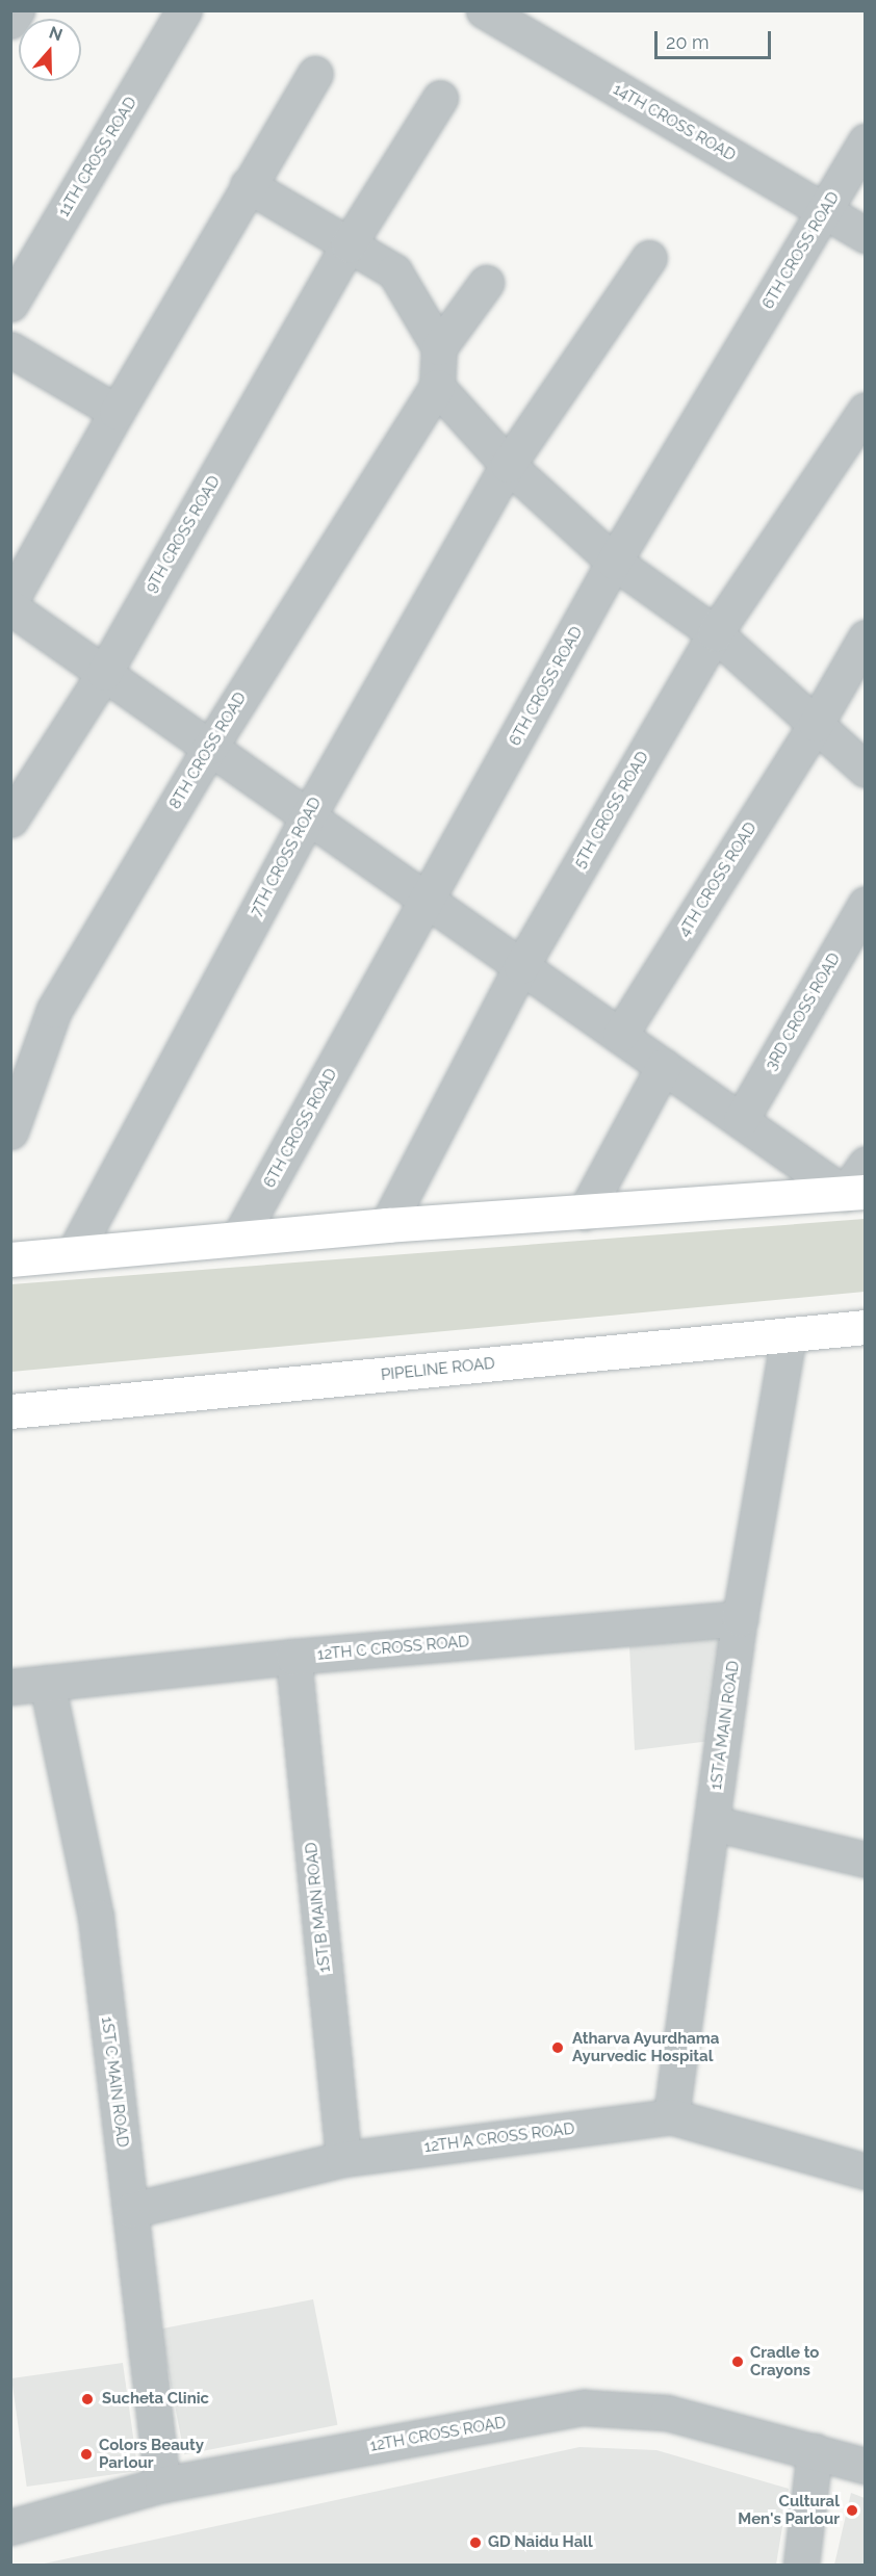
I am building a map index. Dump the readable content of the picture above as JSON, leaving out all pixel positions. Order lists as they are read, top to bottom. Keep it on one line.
{"streets":{"main road":["PIPELINE ROAD"],"street":["14TH CROSS ROAD","11TH CROSS ROAD","6TH CROSS ROAD","9TH CROSS ROAD","8TH CROSS ROAD","5TH CROSS ROAD","7TH CROSS ROAD","4TH CROSS ROAD","3RD CROSS ROAD","12TH C CROSS ROAD","1ST A MAIN ROAD","1ST B MAIN ROAD","1ST C MAIN ROAD","12TH A CROSS ROAD","12TH CROSS ROAD"]},"crossings":[["14TH CROSS ROAD","6TH CROSS ROAD"],["PIPELINE ROAD","1ST A MAIN ROAD"],["12TH C CROSS ROAD","1ST A MAIN ROAD"],["12TH C CROSS ROAD","1ST B MAIN ROAD"],["12TH C CROSS ROAD","1ST C MAIN ROAD"],["1ST A MAIN ROAD","12TH A CROSS ROAD"],["1ST B MAIN ROAD","12TH A CROSS ROAD"],["1ST C MAIN ROAD","12TH A CROSS ROAD"],["1ST C MAIN ROAD","12TH CROSS ROAD"]],"places":["Atharva Ayurdhama Ayurvedic Hospital","Cradle to Crayons","Sucheta Clinic","Colors Beauty Parlour","Cultural Men's Parlour","GD Naidu Hall"],"scale_bar":"20 m","north":"top"}
